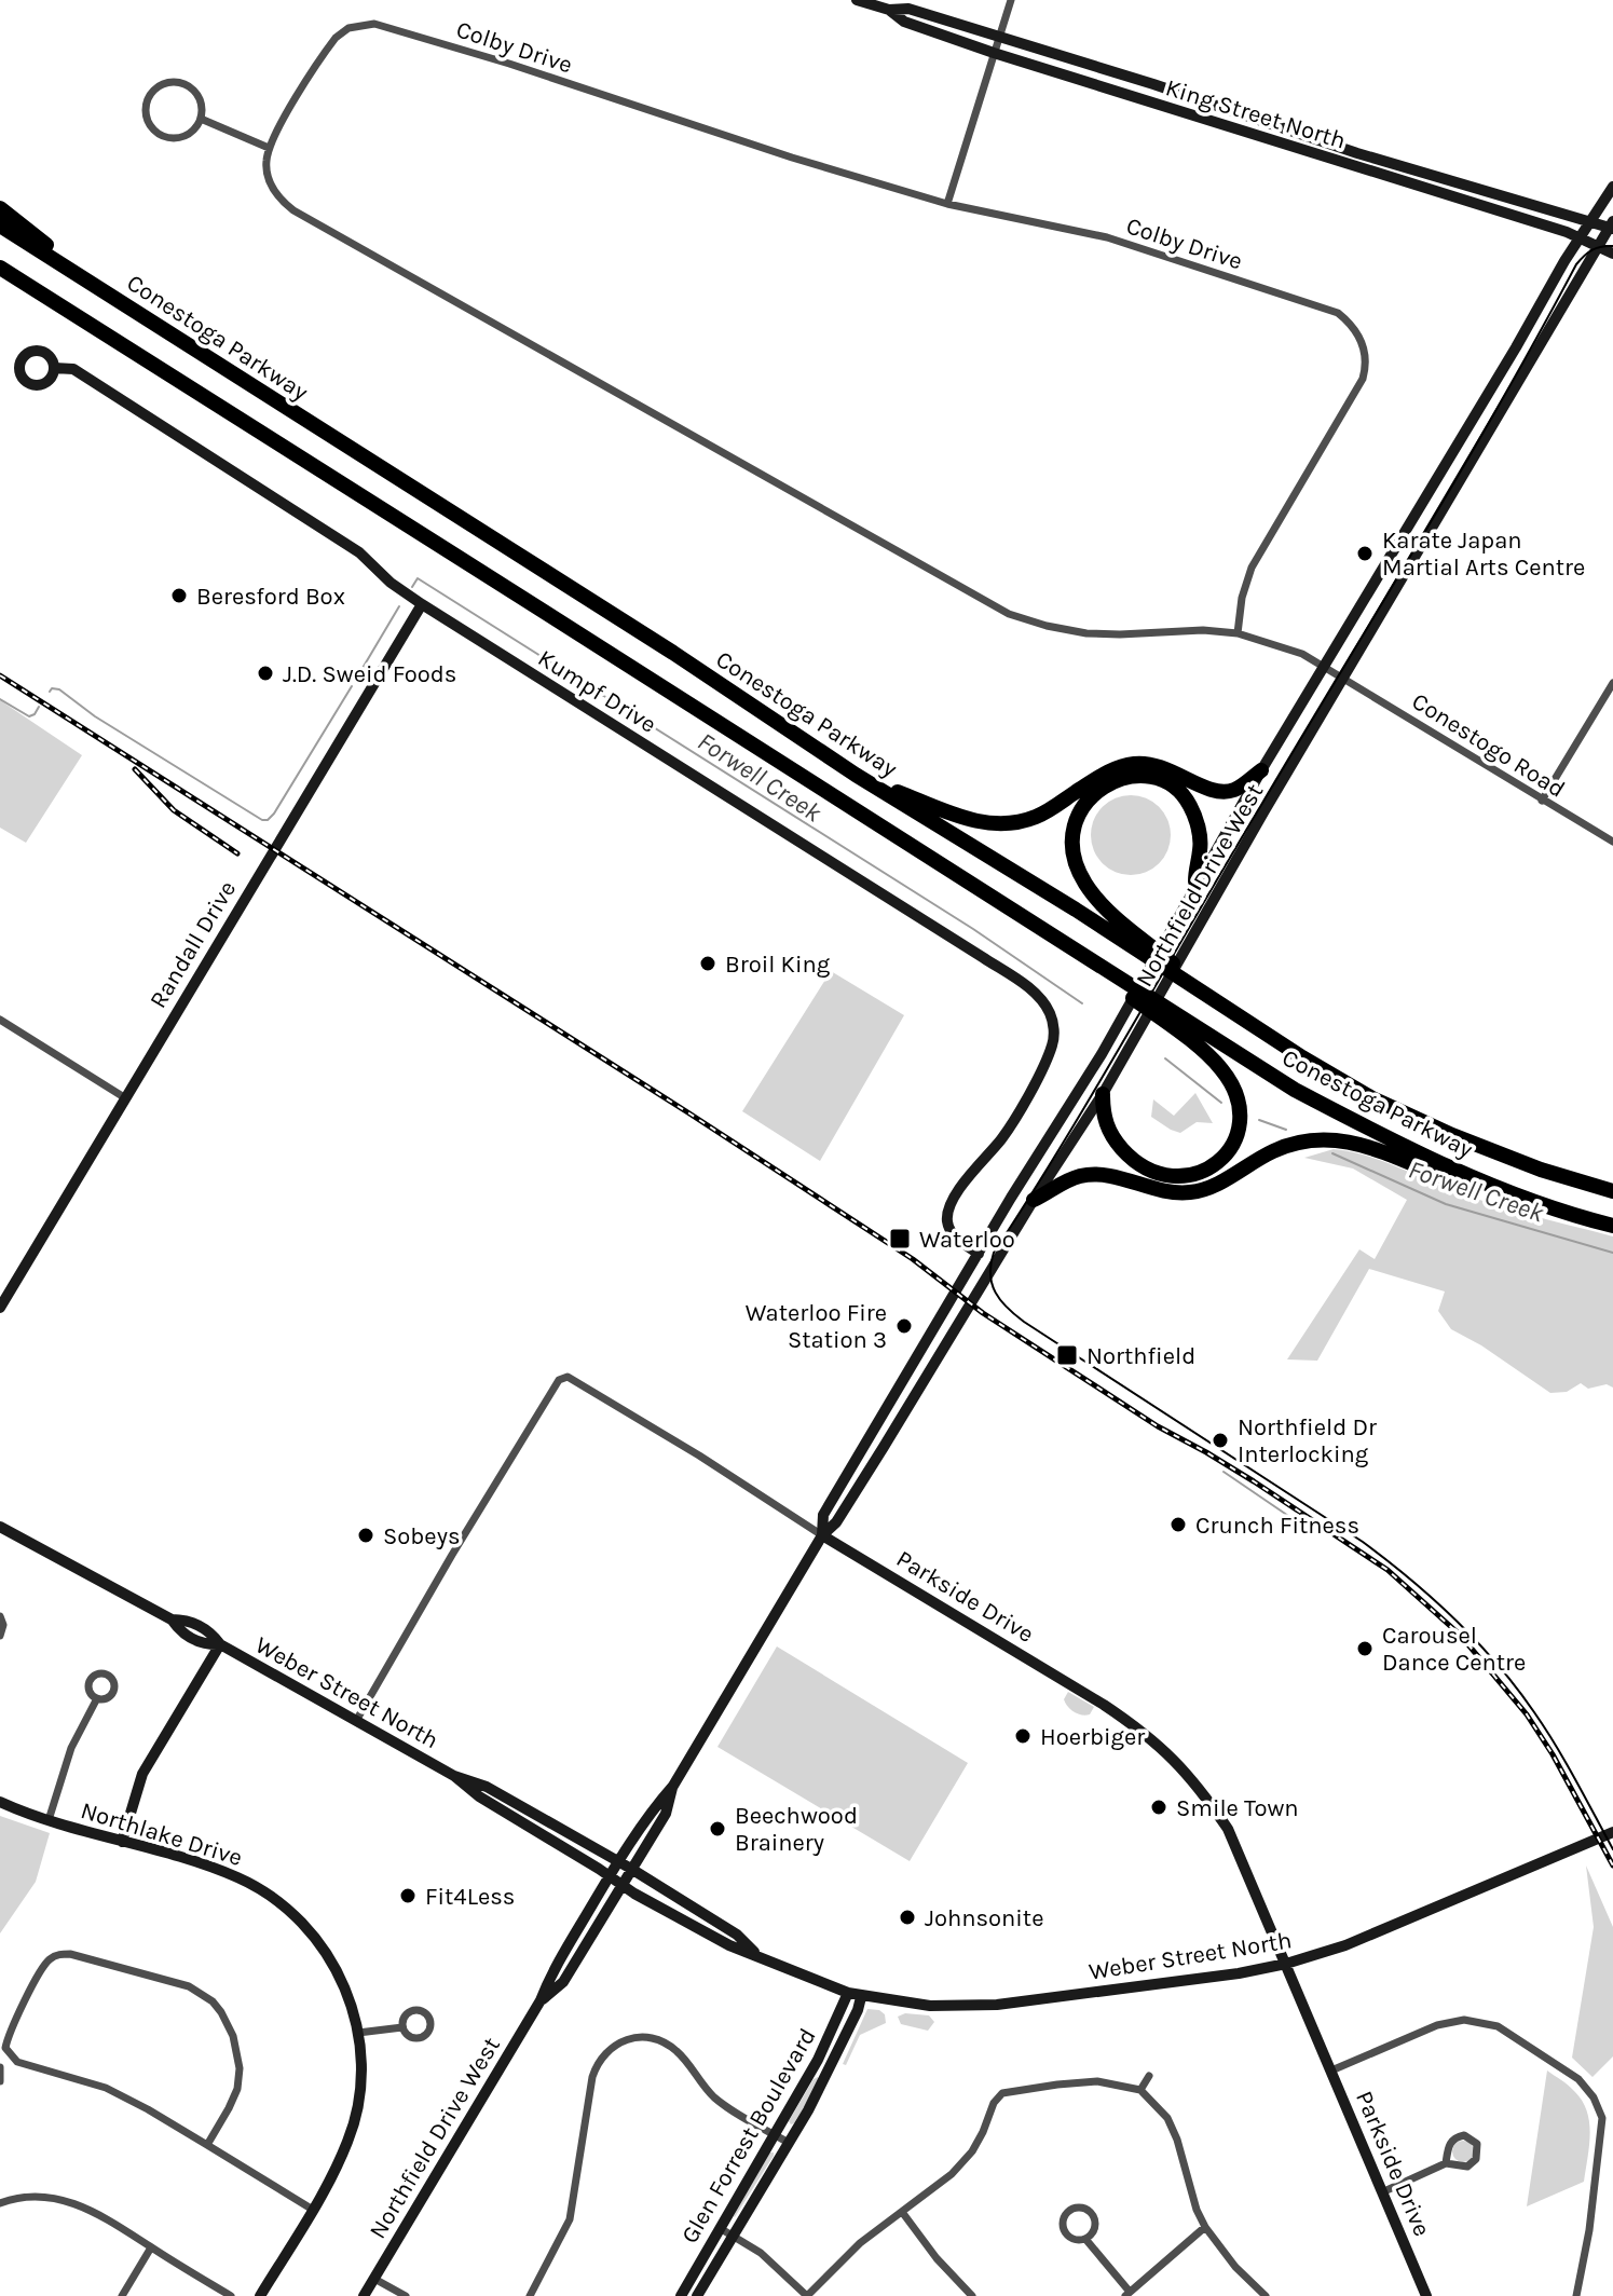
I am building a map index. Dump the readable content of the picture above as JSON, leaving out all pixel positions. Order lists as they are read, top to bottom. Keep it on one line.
{"streets":{"highway":["Conestoga Parkway"],"main road":["King Street North","Kumpf Drive","Northfield Drive West","Randall Drive","Parkside Drive","Weber Street North","Northlake Drive","Glen Forrest Boulevard"],"street":["Colby Drive","Conestogo Road"]},"crossings":[["King Street North","Northfield Drive West"],["Kumpf Drive","Northfield Drive West"],["Kumpf Drive","Randall Drive"],["Conestogo Road","Northfield Drive West"],["Northfield Drive West","Parkside Drive"],["Northfield Drive West","Weber Street North"],["Parkside Drive","Weber Street North"],["Weber Street North","Glen Forrest Boulevard"]],"water":["Forwell Creek"],"places":{"other":["Karate Japan Martial Arts Centre","Beresford Box","J.D. Sweid Foods","Broil King","Waterloo Fire Station 3","Northfield Dr Interlocking","Crunch Fitness","Sobeys","Carousel Dance Centre","Hoerbiger","Smile Town","Beechwood Brainery","Fit4Less","Johnsonite"],"transit":["Waterloo","Northfield"]}}
